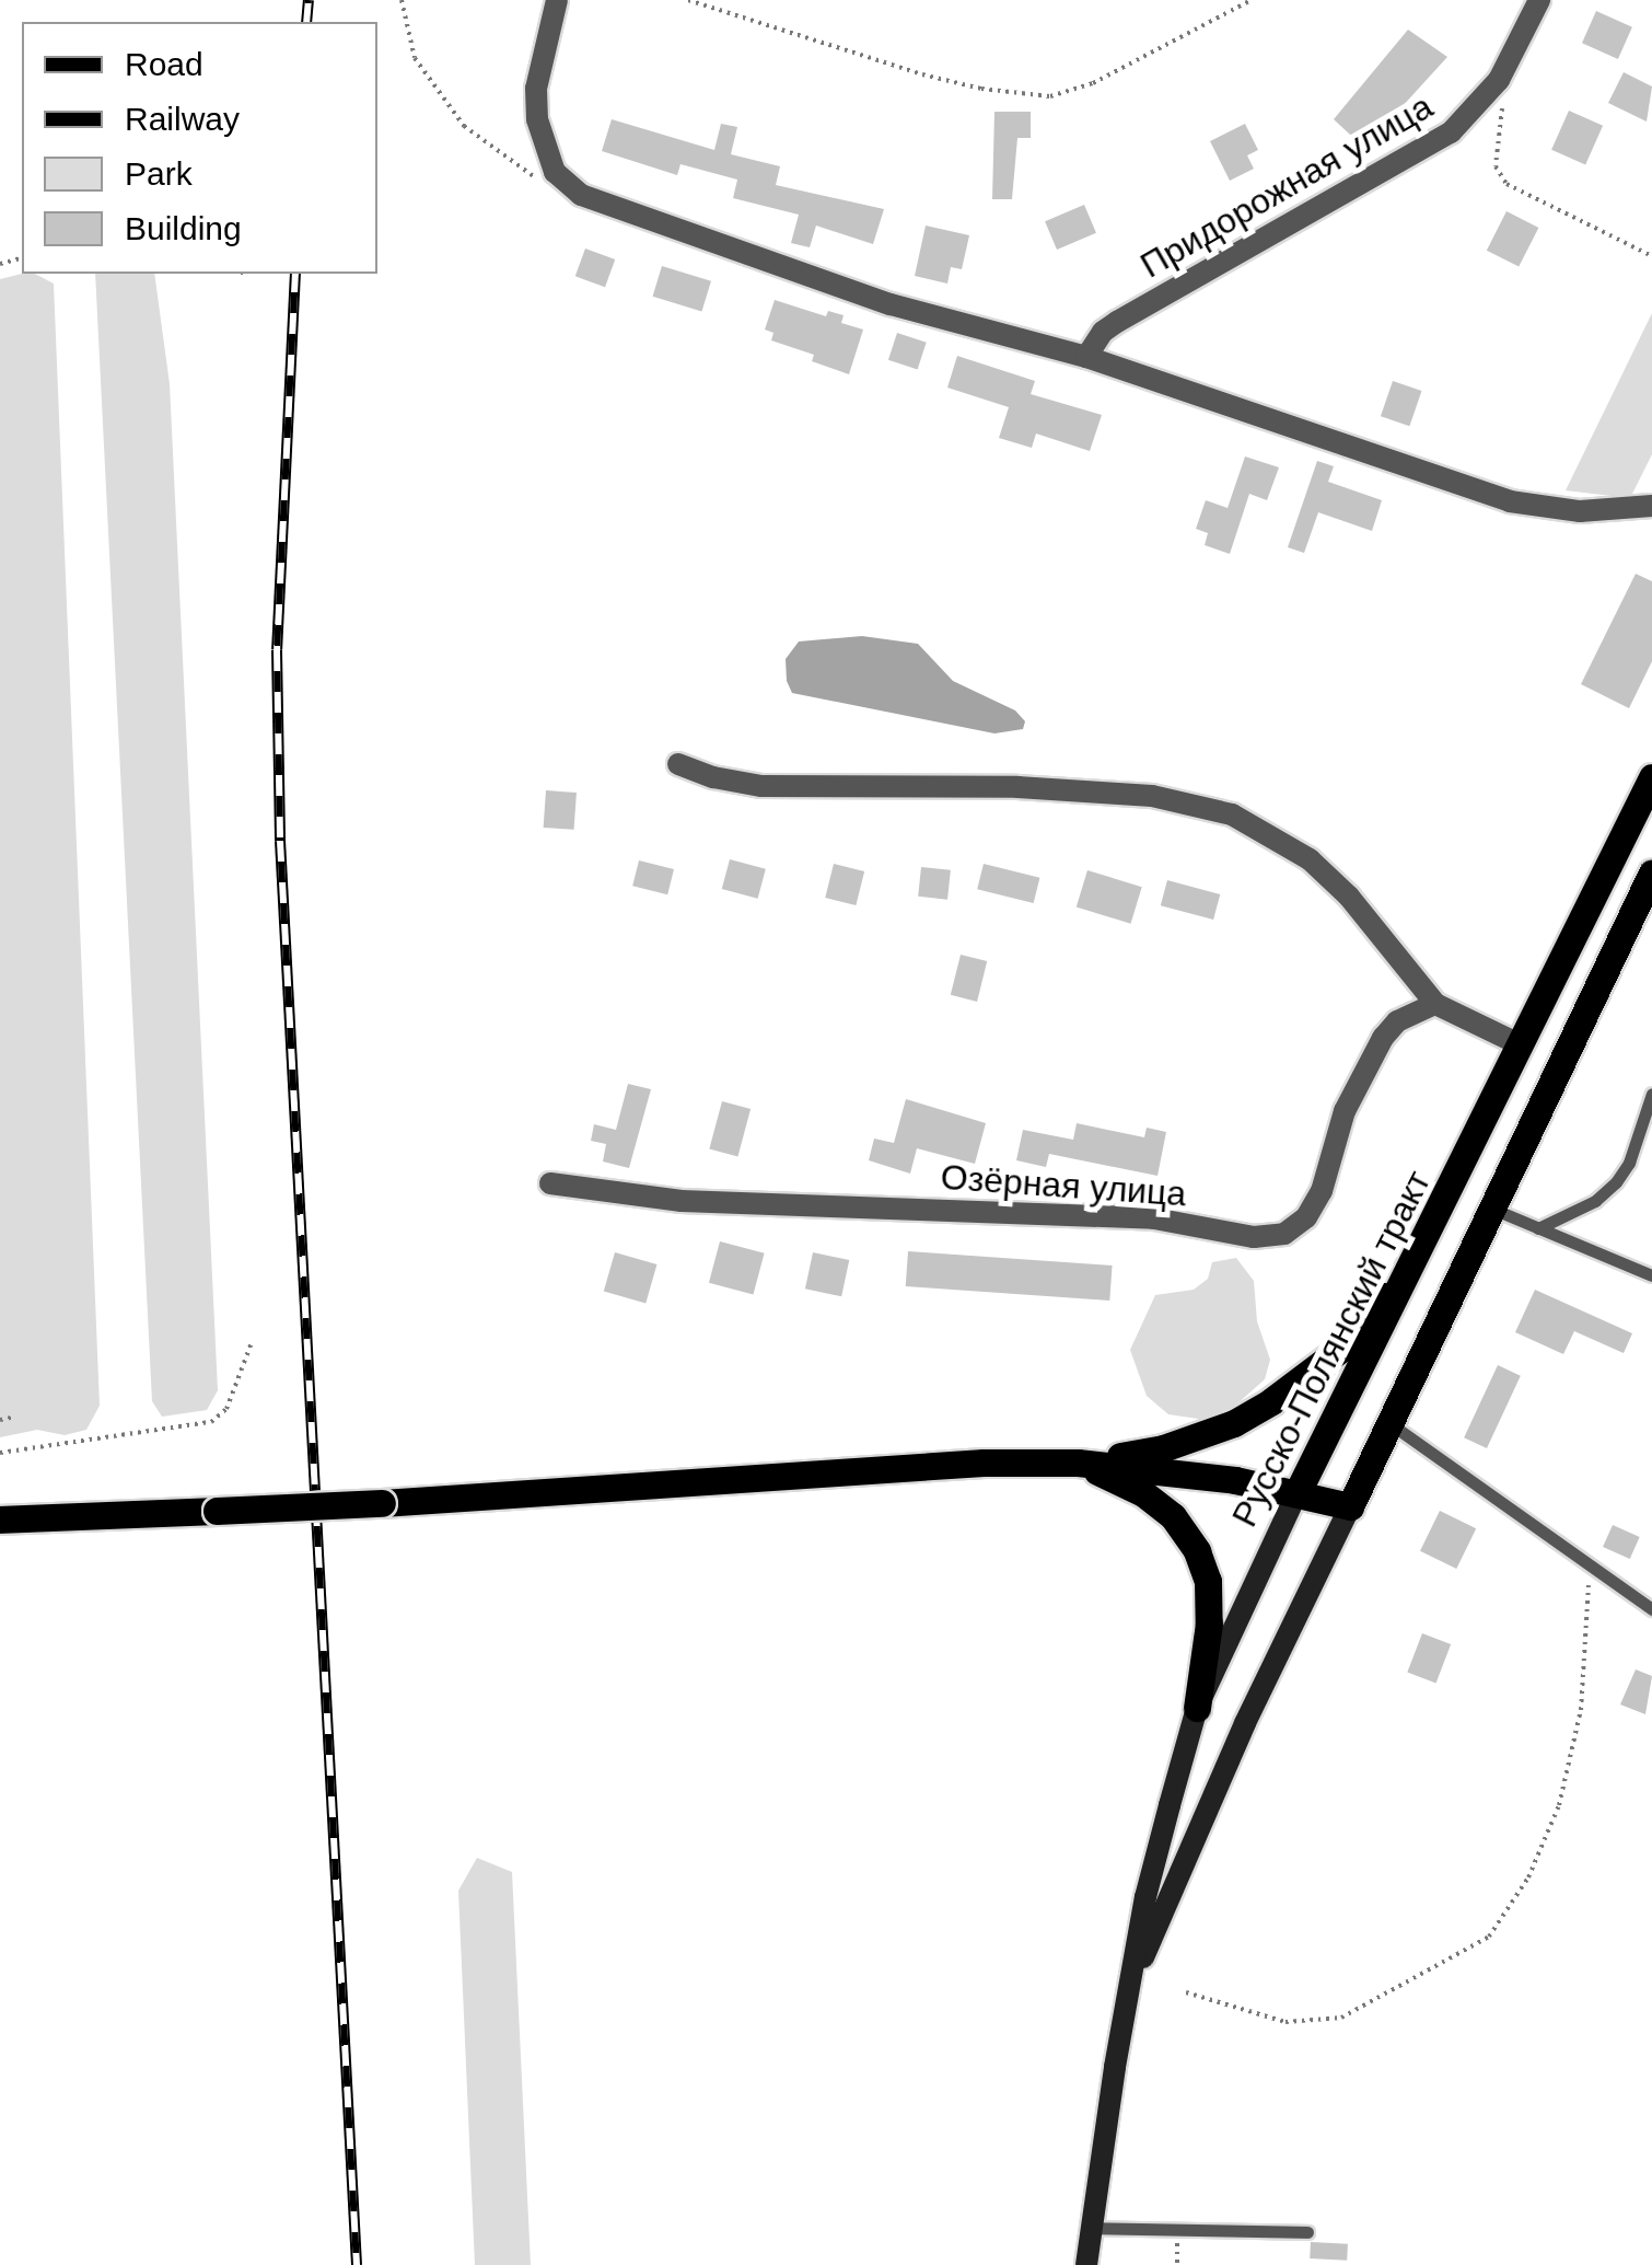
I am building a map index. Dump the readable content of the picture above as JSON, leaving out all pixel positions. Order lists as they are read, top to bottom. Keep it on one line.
{"streets":{"main road":["Русско-Полянский тракт"],"street":["Придорожная улица","Озёрная улица"]},"legend":["Road","Railway","Park","Building"]}
